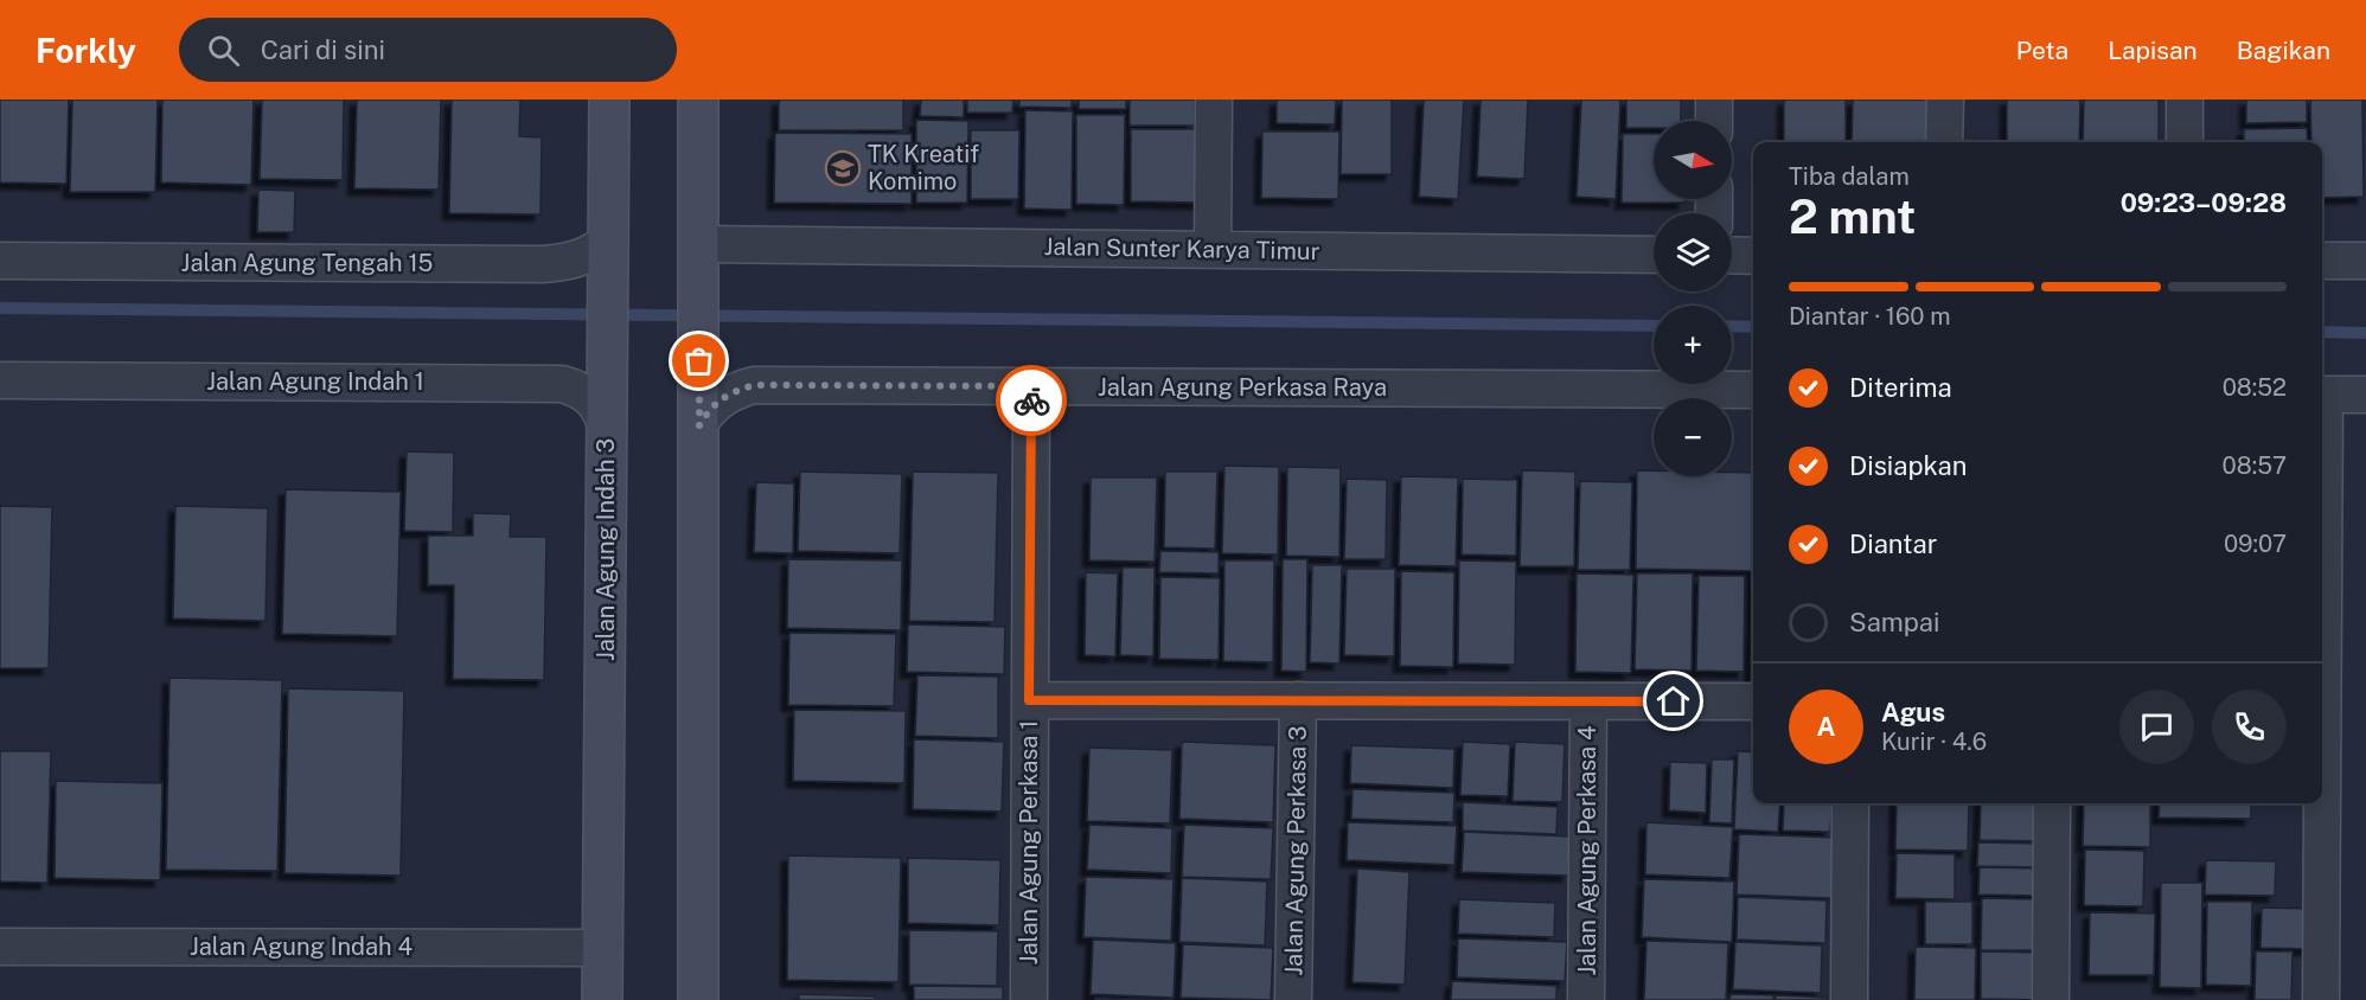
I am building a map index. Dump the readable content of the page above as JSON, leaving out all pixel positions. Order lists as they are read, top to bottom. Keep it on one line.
{"streets":{"street":["Jalan Sunter Karya Timur","Jalan Agung Tengah 15","Jalan Agung Indah 1","Jalan Agung Perkasa Raya","Jalan Agung Indah 3","Jalan Agung Perkasa 1","Jalan Agung Perkasa 3","Jalan Agung Perkasa 4","Jalan Agung Indah 4"]},"crossings":[["Jalan Agung Tengah 15","Jalan Agung Indah 3"],["Jalan Agung Indah 1","Jalan Agung Indah 3"],["Jalan Agung Perkasa Raya","Jalan Agung Perkasa 1"],["Jalan Agung Indah 3","Jalan Agung Indah 4"]],"places":{"school or university":["TK Kreatif Komimo"]},"north":"right","page":{"header":"Forkly","search":"Cari di sini","nav":["Peta","Lapisan","Bagikan"],"map_buttons":["+","−"],"heading":["2 mnt","Tiba dalam","09:23–09:28"],"panel":["Agus","Kurir · 4.6"],"bar":"Diantar · 160 m","list":[["Diterima","08:52"],["Disiapkan","08:57"],["Diantar","09:07"],"Sampai"],"round":"A"}}
